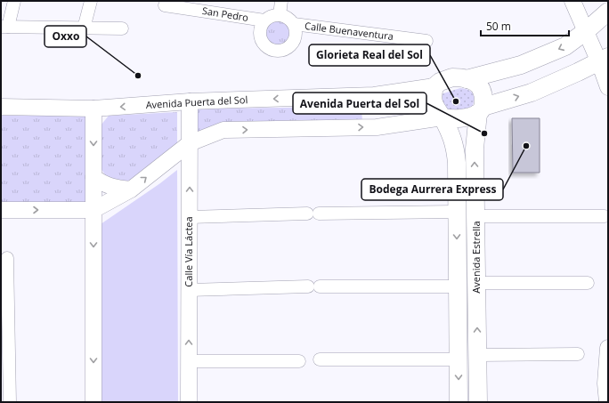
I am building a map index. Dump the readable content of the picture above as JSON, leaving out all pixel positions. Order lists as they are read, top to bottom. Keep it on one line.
{"streets":{"main road":["Avenida Estrella"],"street":["San Pedro","Calle Buenaventura","Avenida Puerta del Sol","Calle Vía Láctea"]},"crossings":[["San Pedro","Calle Buenaventura"],["Avenida Puerta del Sol","Calle Vía Láctea"],["Avenida Puerta del Sol","Avenida Estrella"]],"places":["Oxxo","Glorieta Real del Sol","Avenida Puerta del Sol","Bodega Aurrera Express"],"scale_bar":"50 m"}
